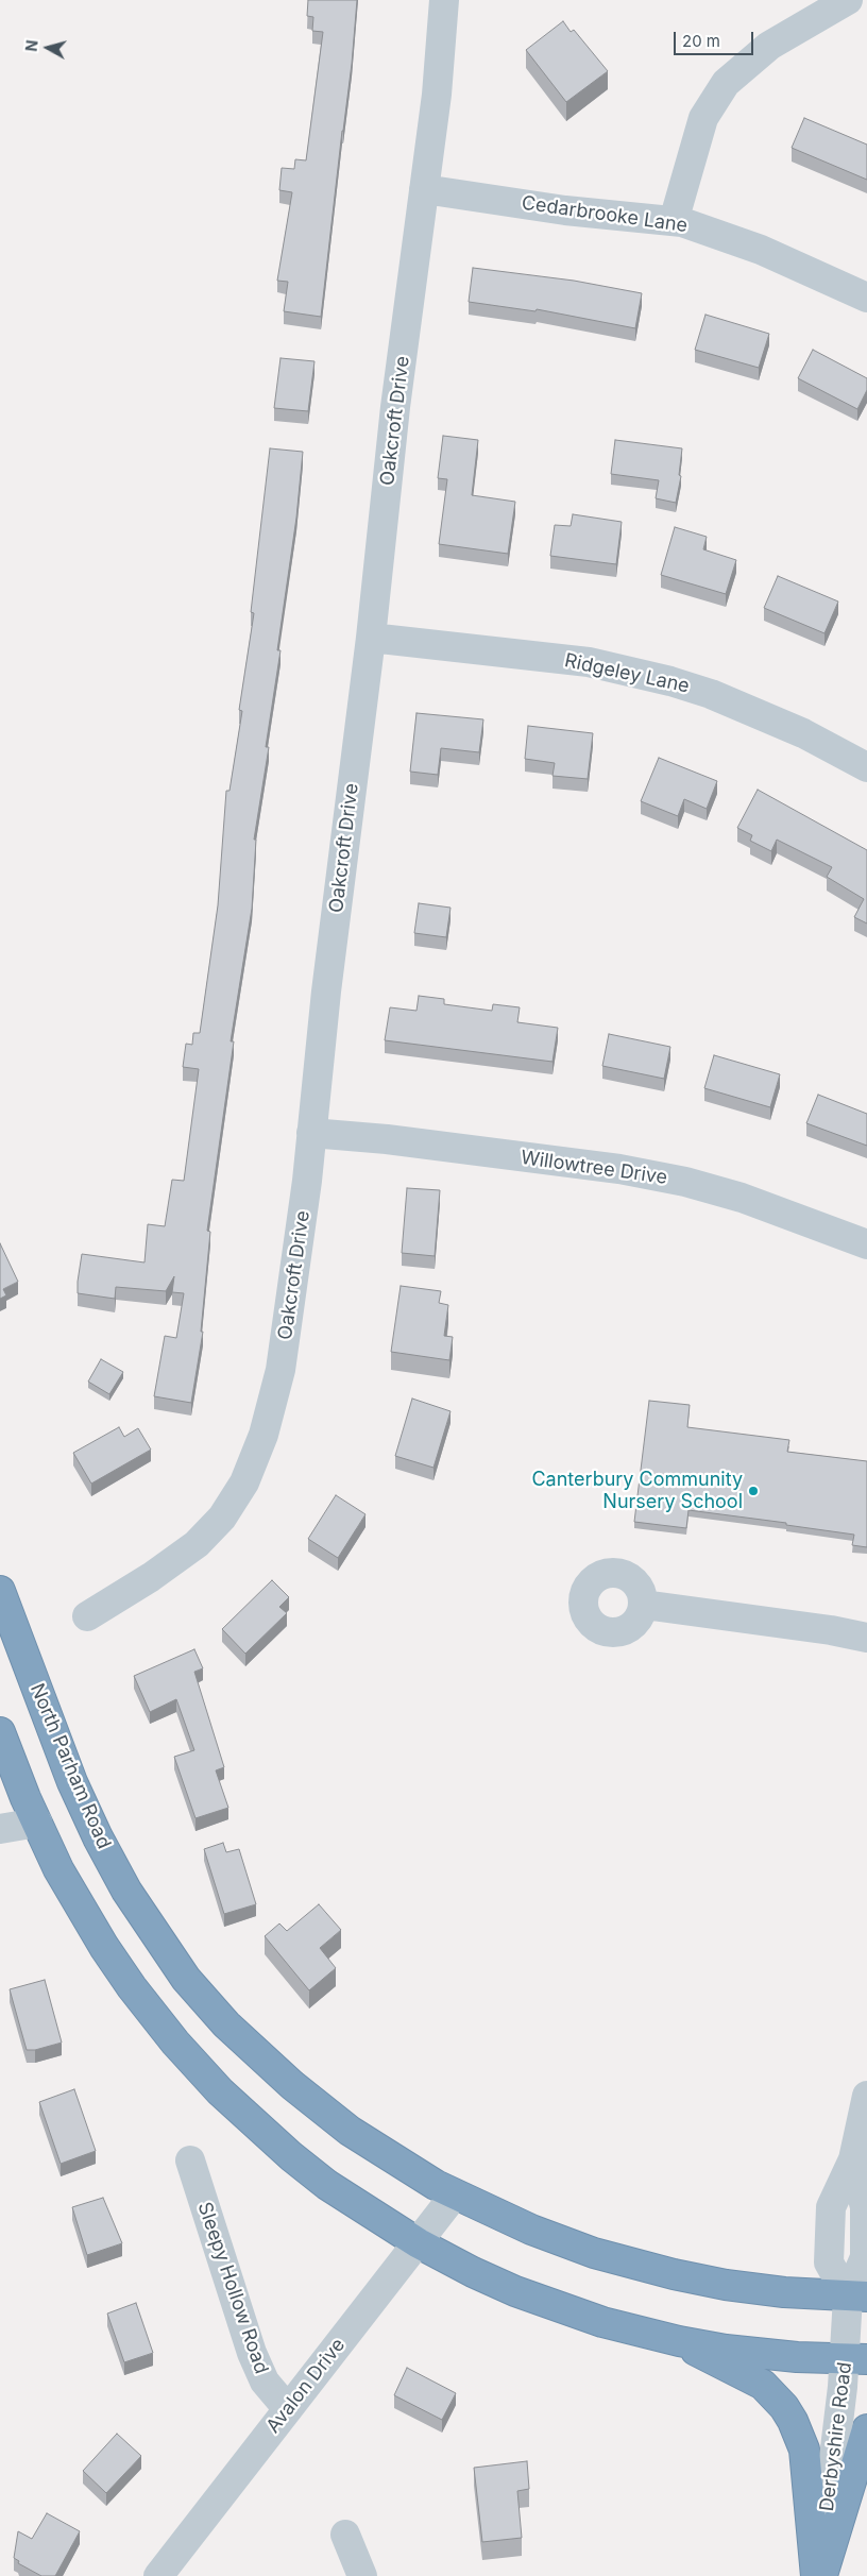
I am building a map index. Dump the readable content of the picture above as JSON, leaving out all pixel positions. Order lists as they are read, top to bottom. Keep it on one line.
{"streets":{"highway":["North Parham Road"],"street":["Cedarbrooke Lane","Oakcroft Drive","Ridgeley Lane","Willowtree Drive","Sleepy Hollow Road","Avalon Drive","Derbyshire Road"]},"crossings":[["Cedarbrooke Lane","Oakcroft Drive"],["Oakcroft Drive","Ridgeley Lane"],["Oakcroft Drive","Willowtree Drive"],["North Parham Road","Avalon Drive"],["North Parham Road","Derbyshire Road"],["Sleepy Hollow Road","Avalon Drive"]],"places":["Canterbury Community Nursery School"],"scale_bar":"20 m","north":"left"}
